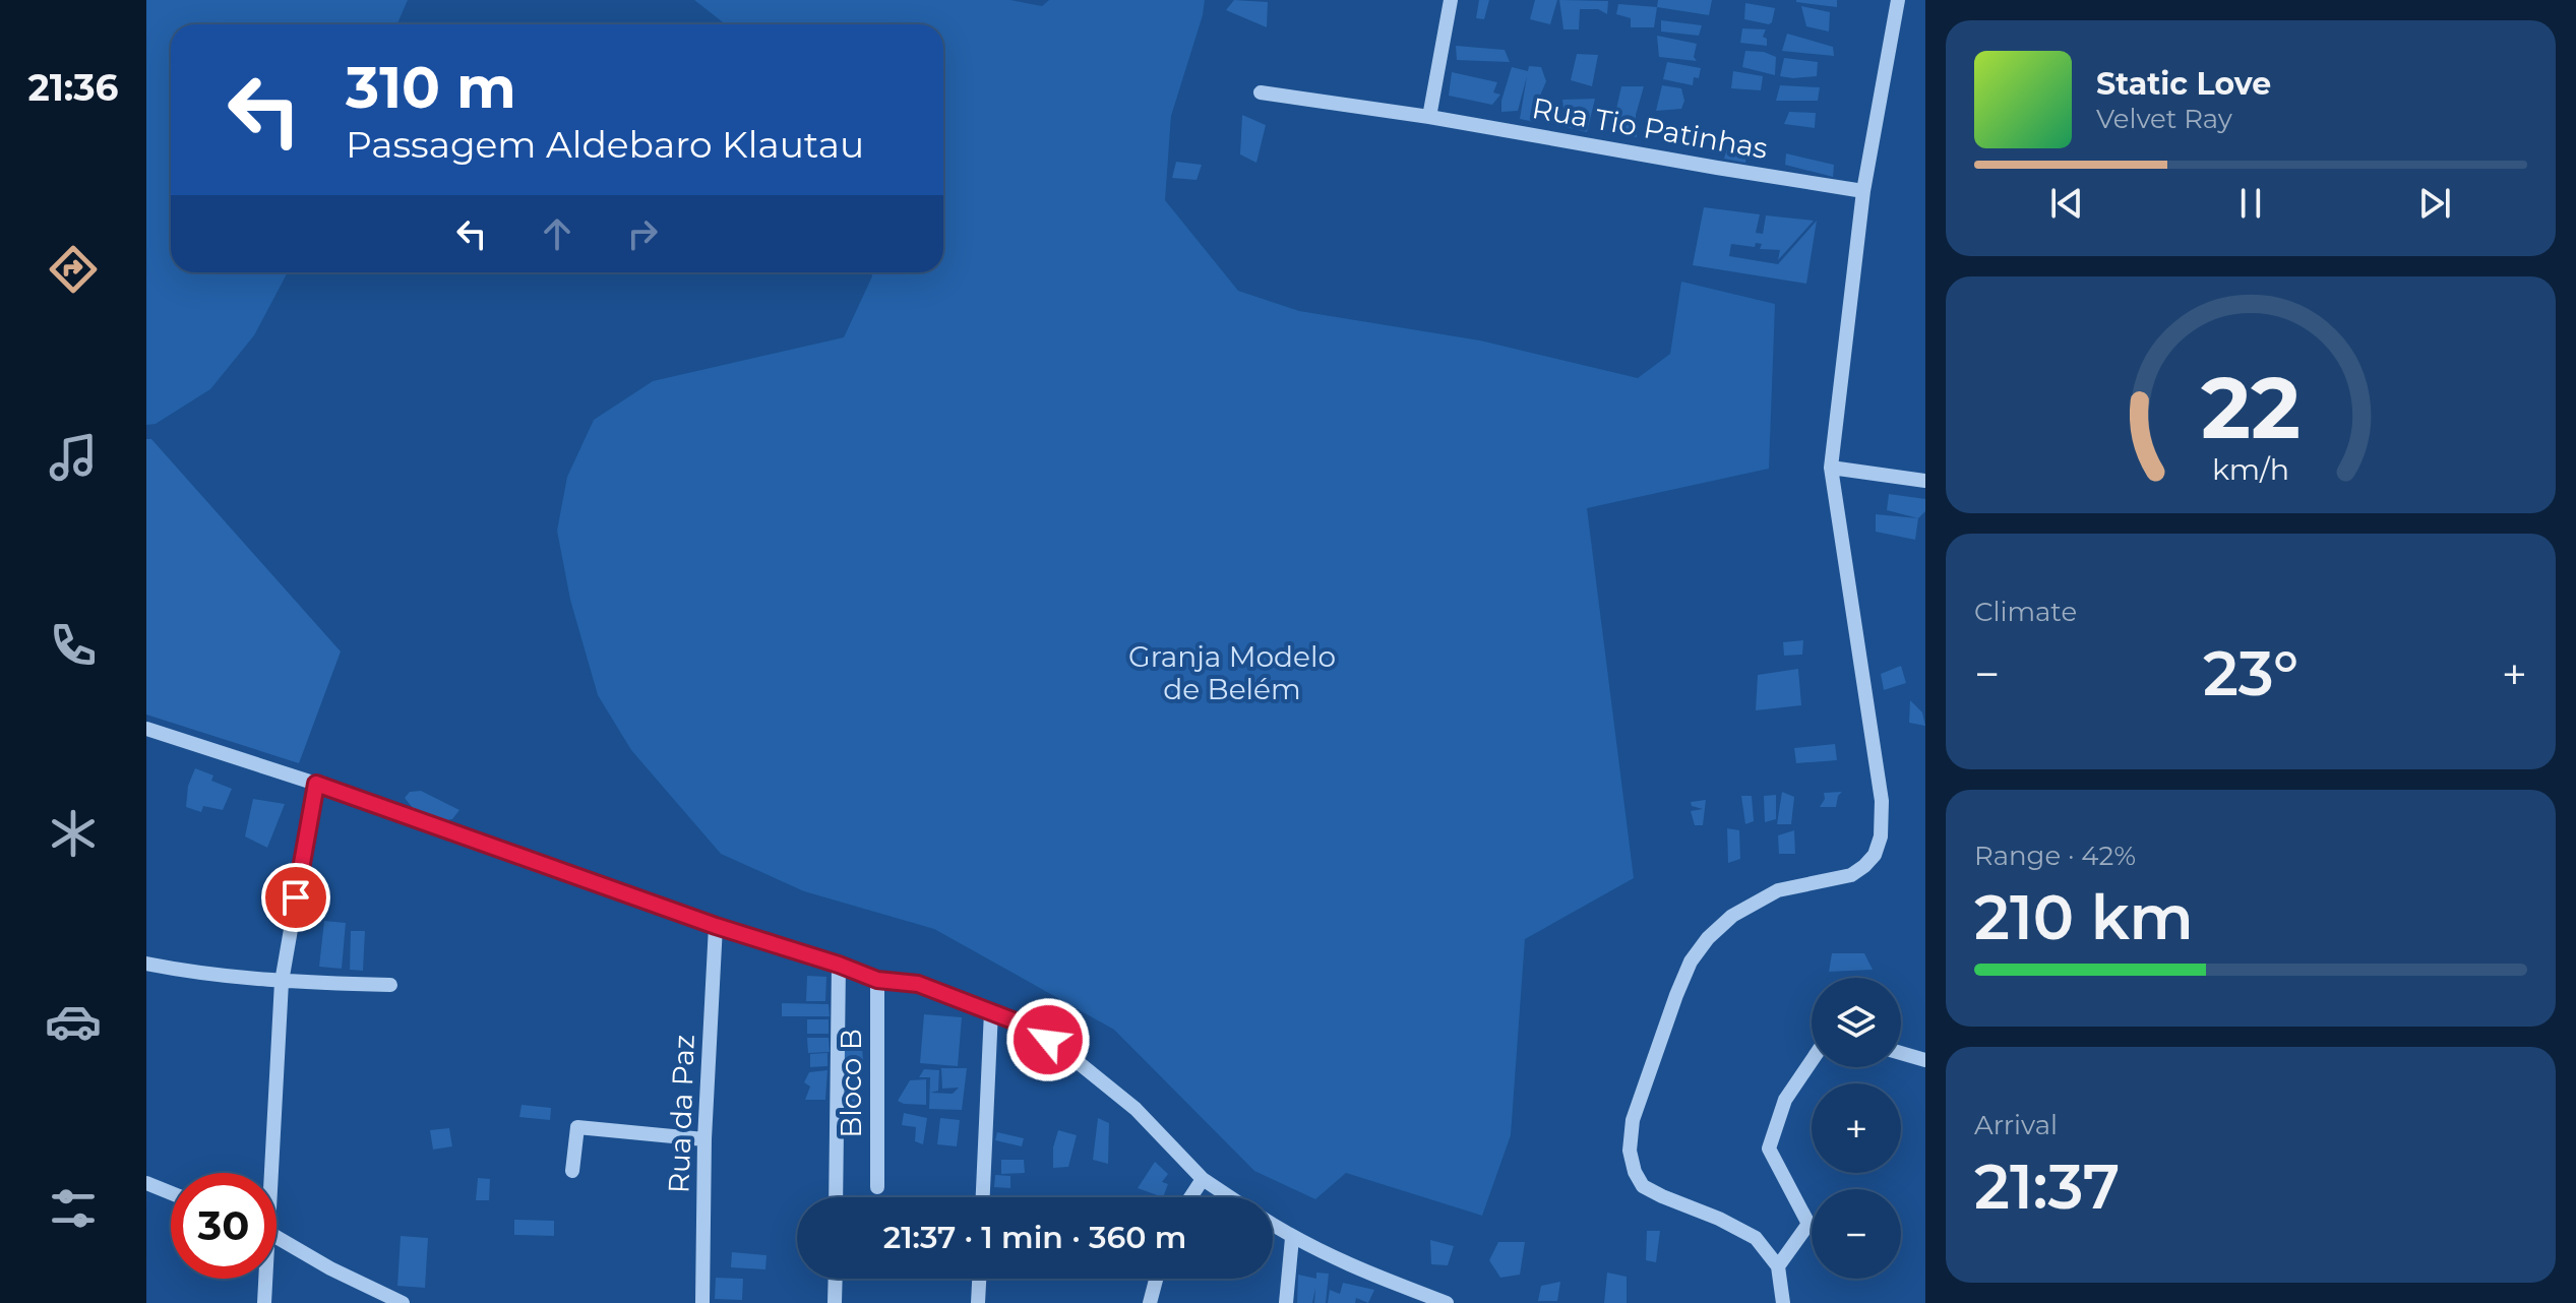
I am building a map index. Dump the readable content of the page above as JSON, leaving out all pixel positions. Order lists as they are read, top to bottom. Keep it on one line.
{"streets":{"street":["Rua Tio Patinhas","Bloco B","Rua da Paz"]},"parks":["Granja Modelo de Belém"],"page":{"tabs":"21:36","turn":["310 m","Passagem Aldebaro Klautau"],"song":["Static Love","Velvet Ray"],"tile":["Climate",["Range · 42%","210 km"],["Arrival","21:37"]],"heat":["−","23°","+"],"map_buttons":["+","−"],"limit":"30","trip":"21:37 · 1 min · 360 m","gauge":["22","km/h"]}}
